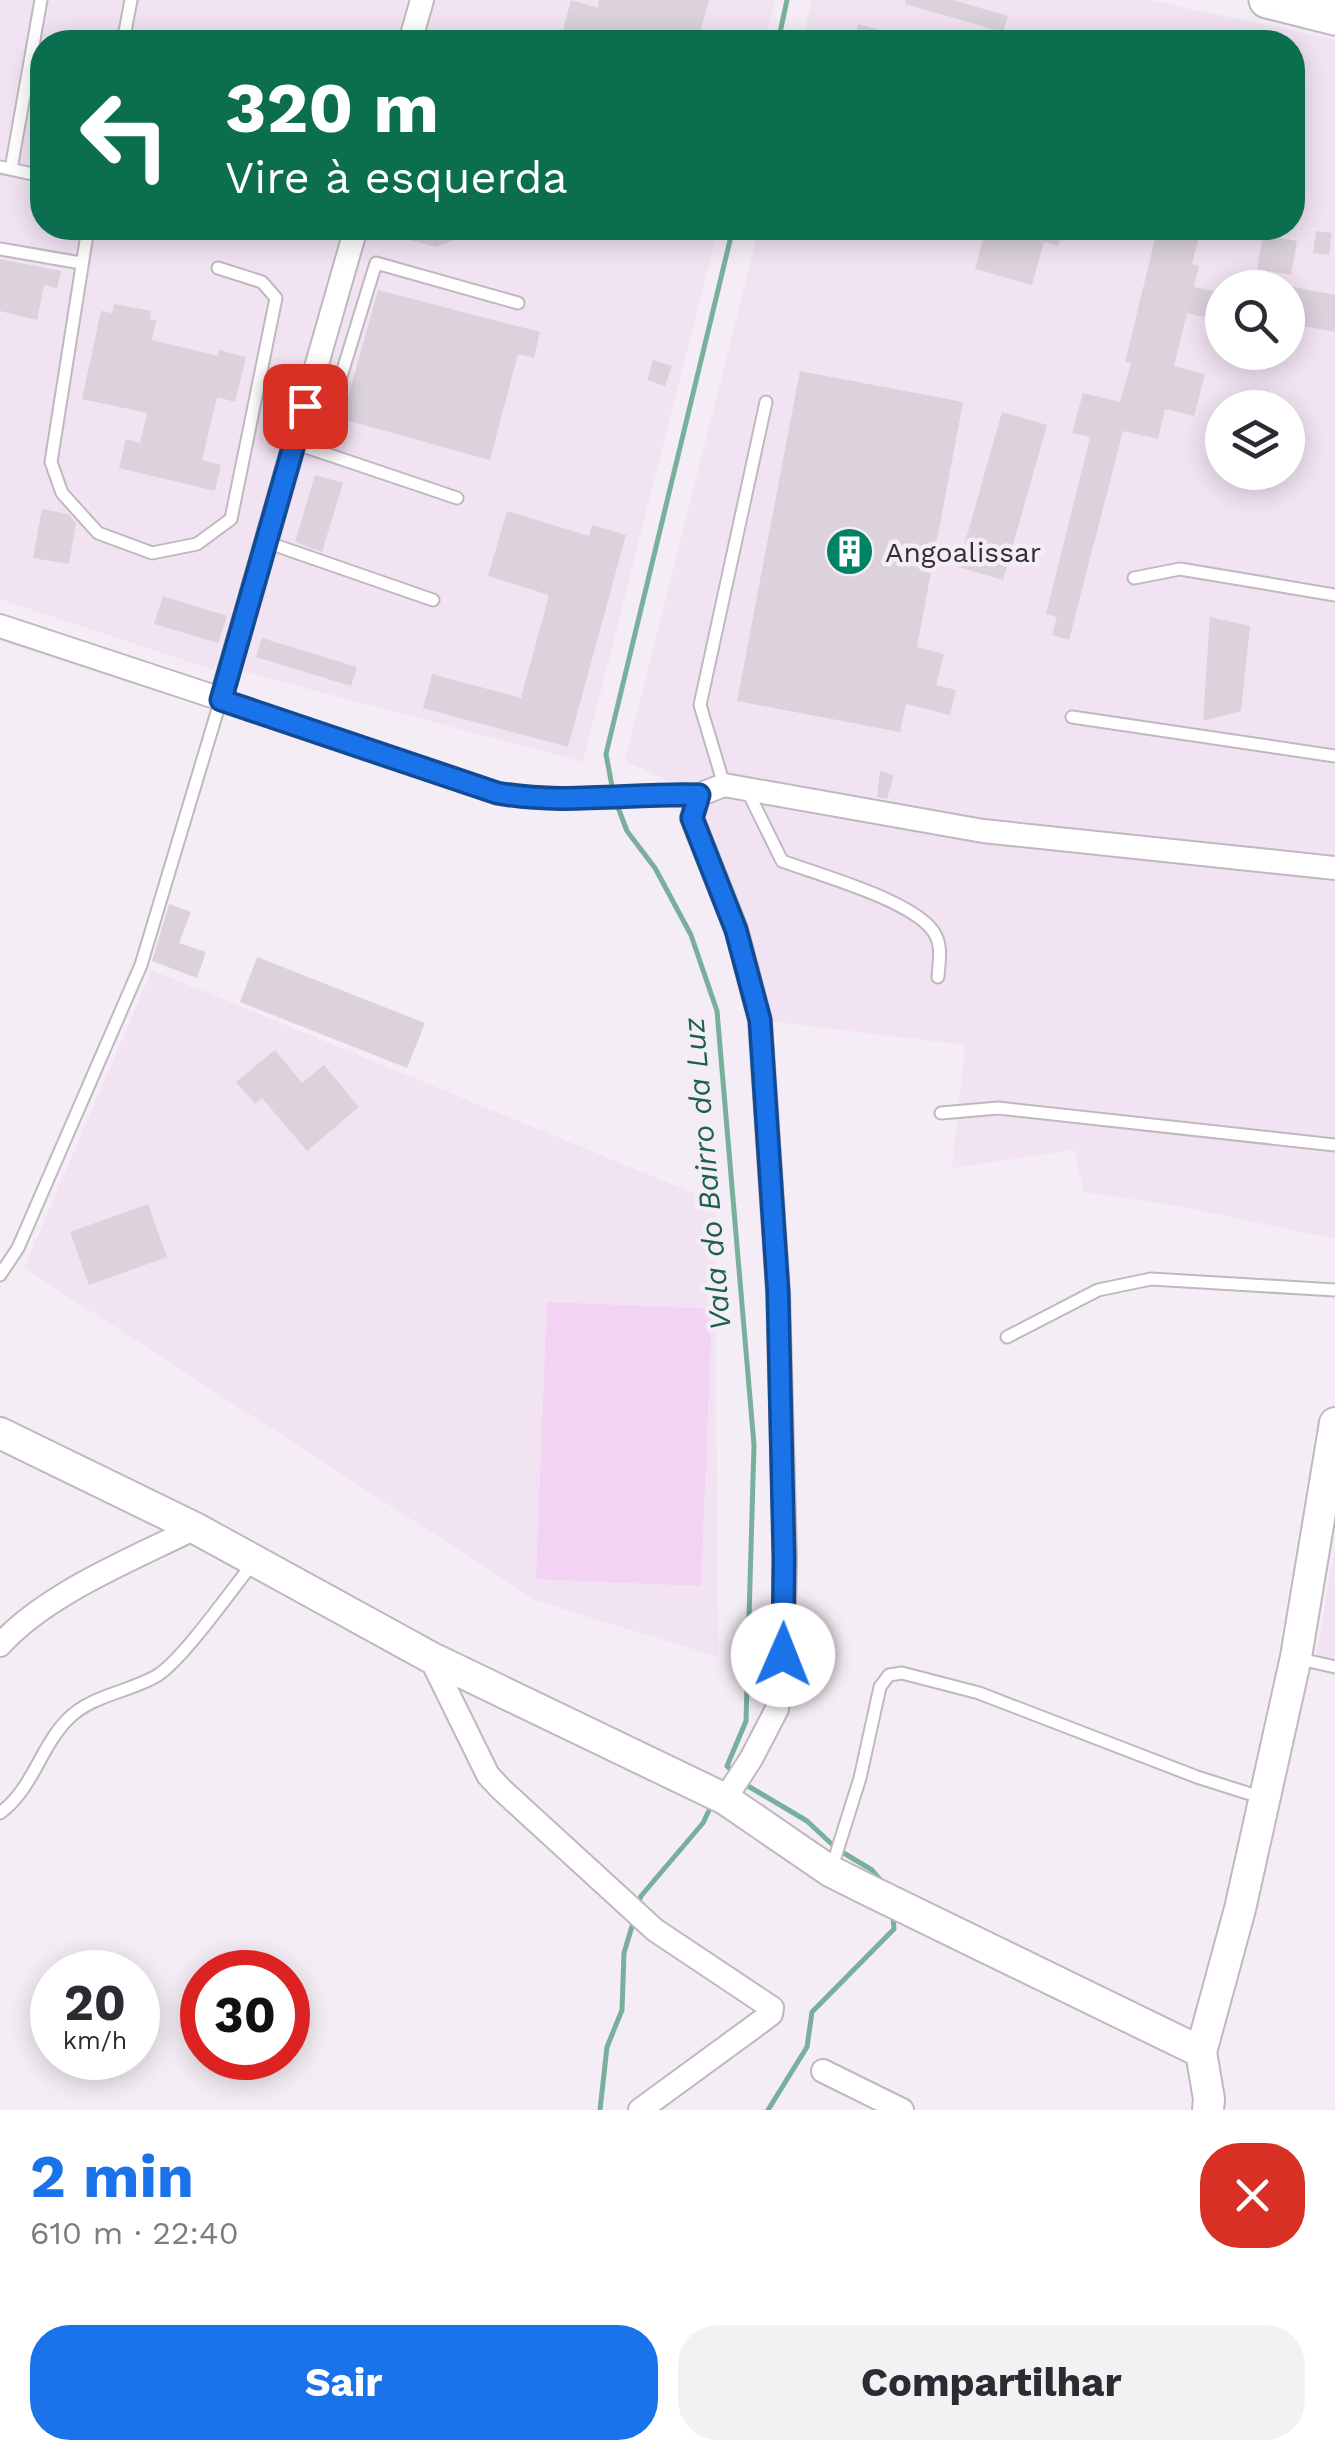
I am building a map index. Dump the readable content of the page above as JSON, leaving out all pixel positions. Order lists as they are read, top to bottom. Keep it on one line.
{"water":["Vala do Bairro da Luz"],"places":{"building":["Angoalissar"]},"page":{"turn":["320 m","Vire à esquerda"],"speed":"20 km/h","limit":"30","heading":["2 min","610 m · 22:40"],"buttons":["Sair","Compartilhar"]}}
